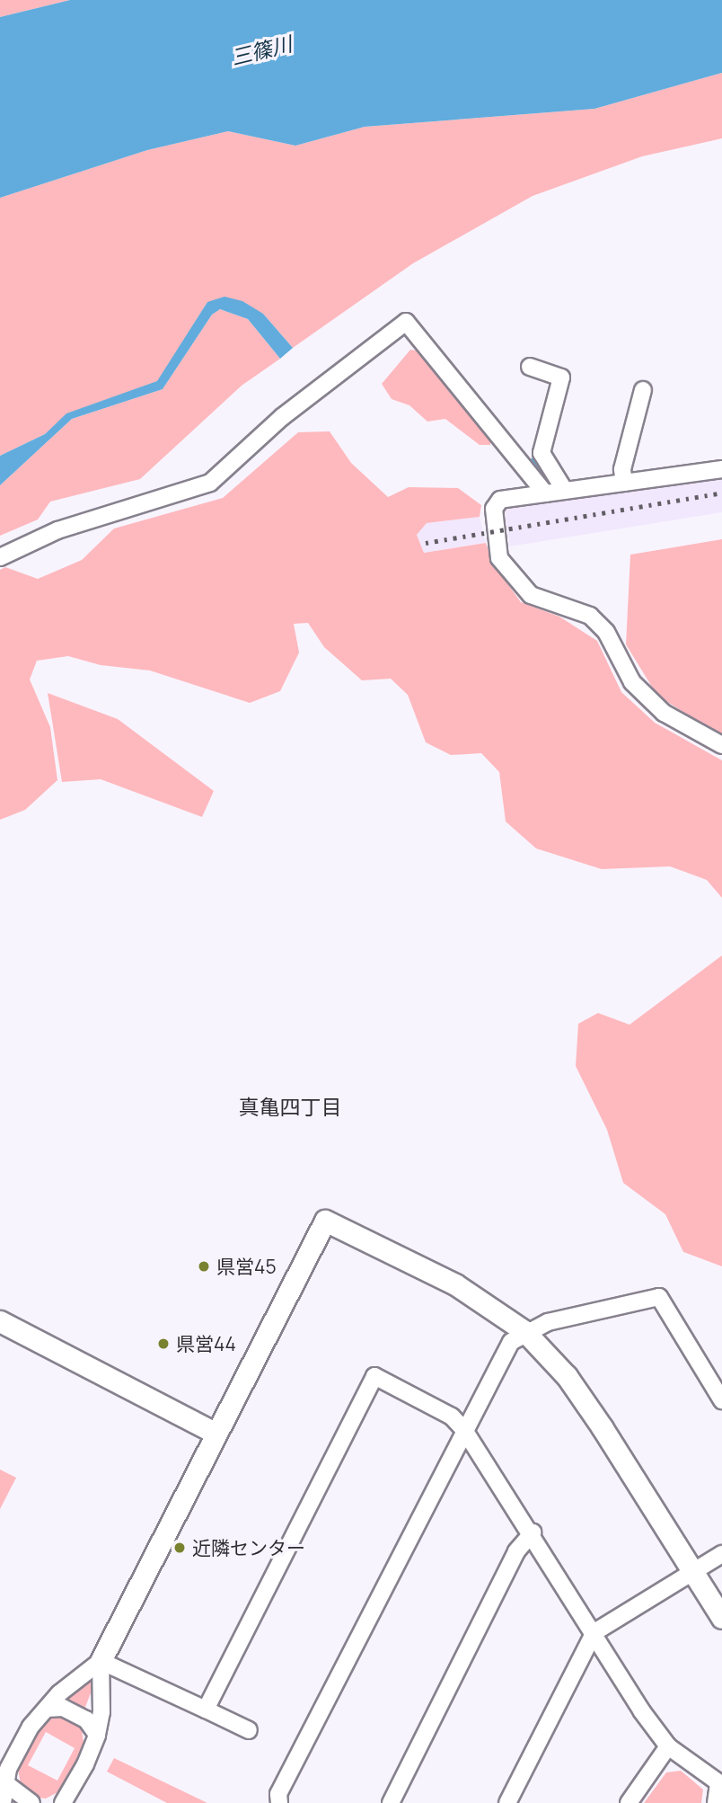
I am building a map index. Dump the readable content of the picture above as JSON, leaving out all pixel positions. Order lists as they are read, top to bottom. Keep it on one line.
{"districts":["真亀四丁目"],"water":["三篠川"],"places":["県営45","県営44","近隣センター"]}
